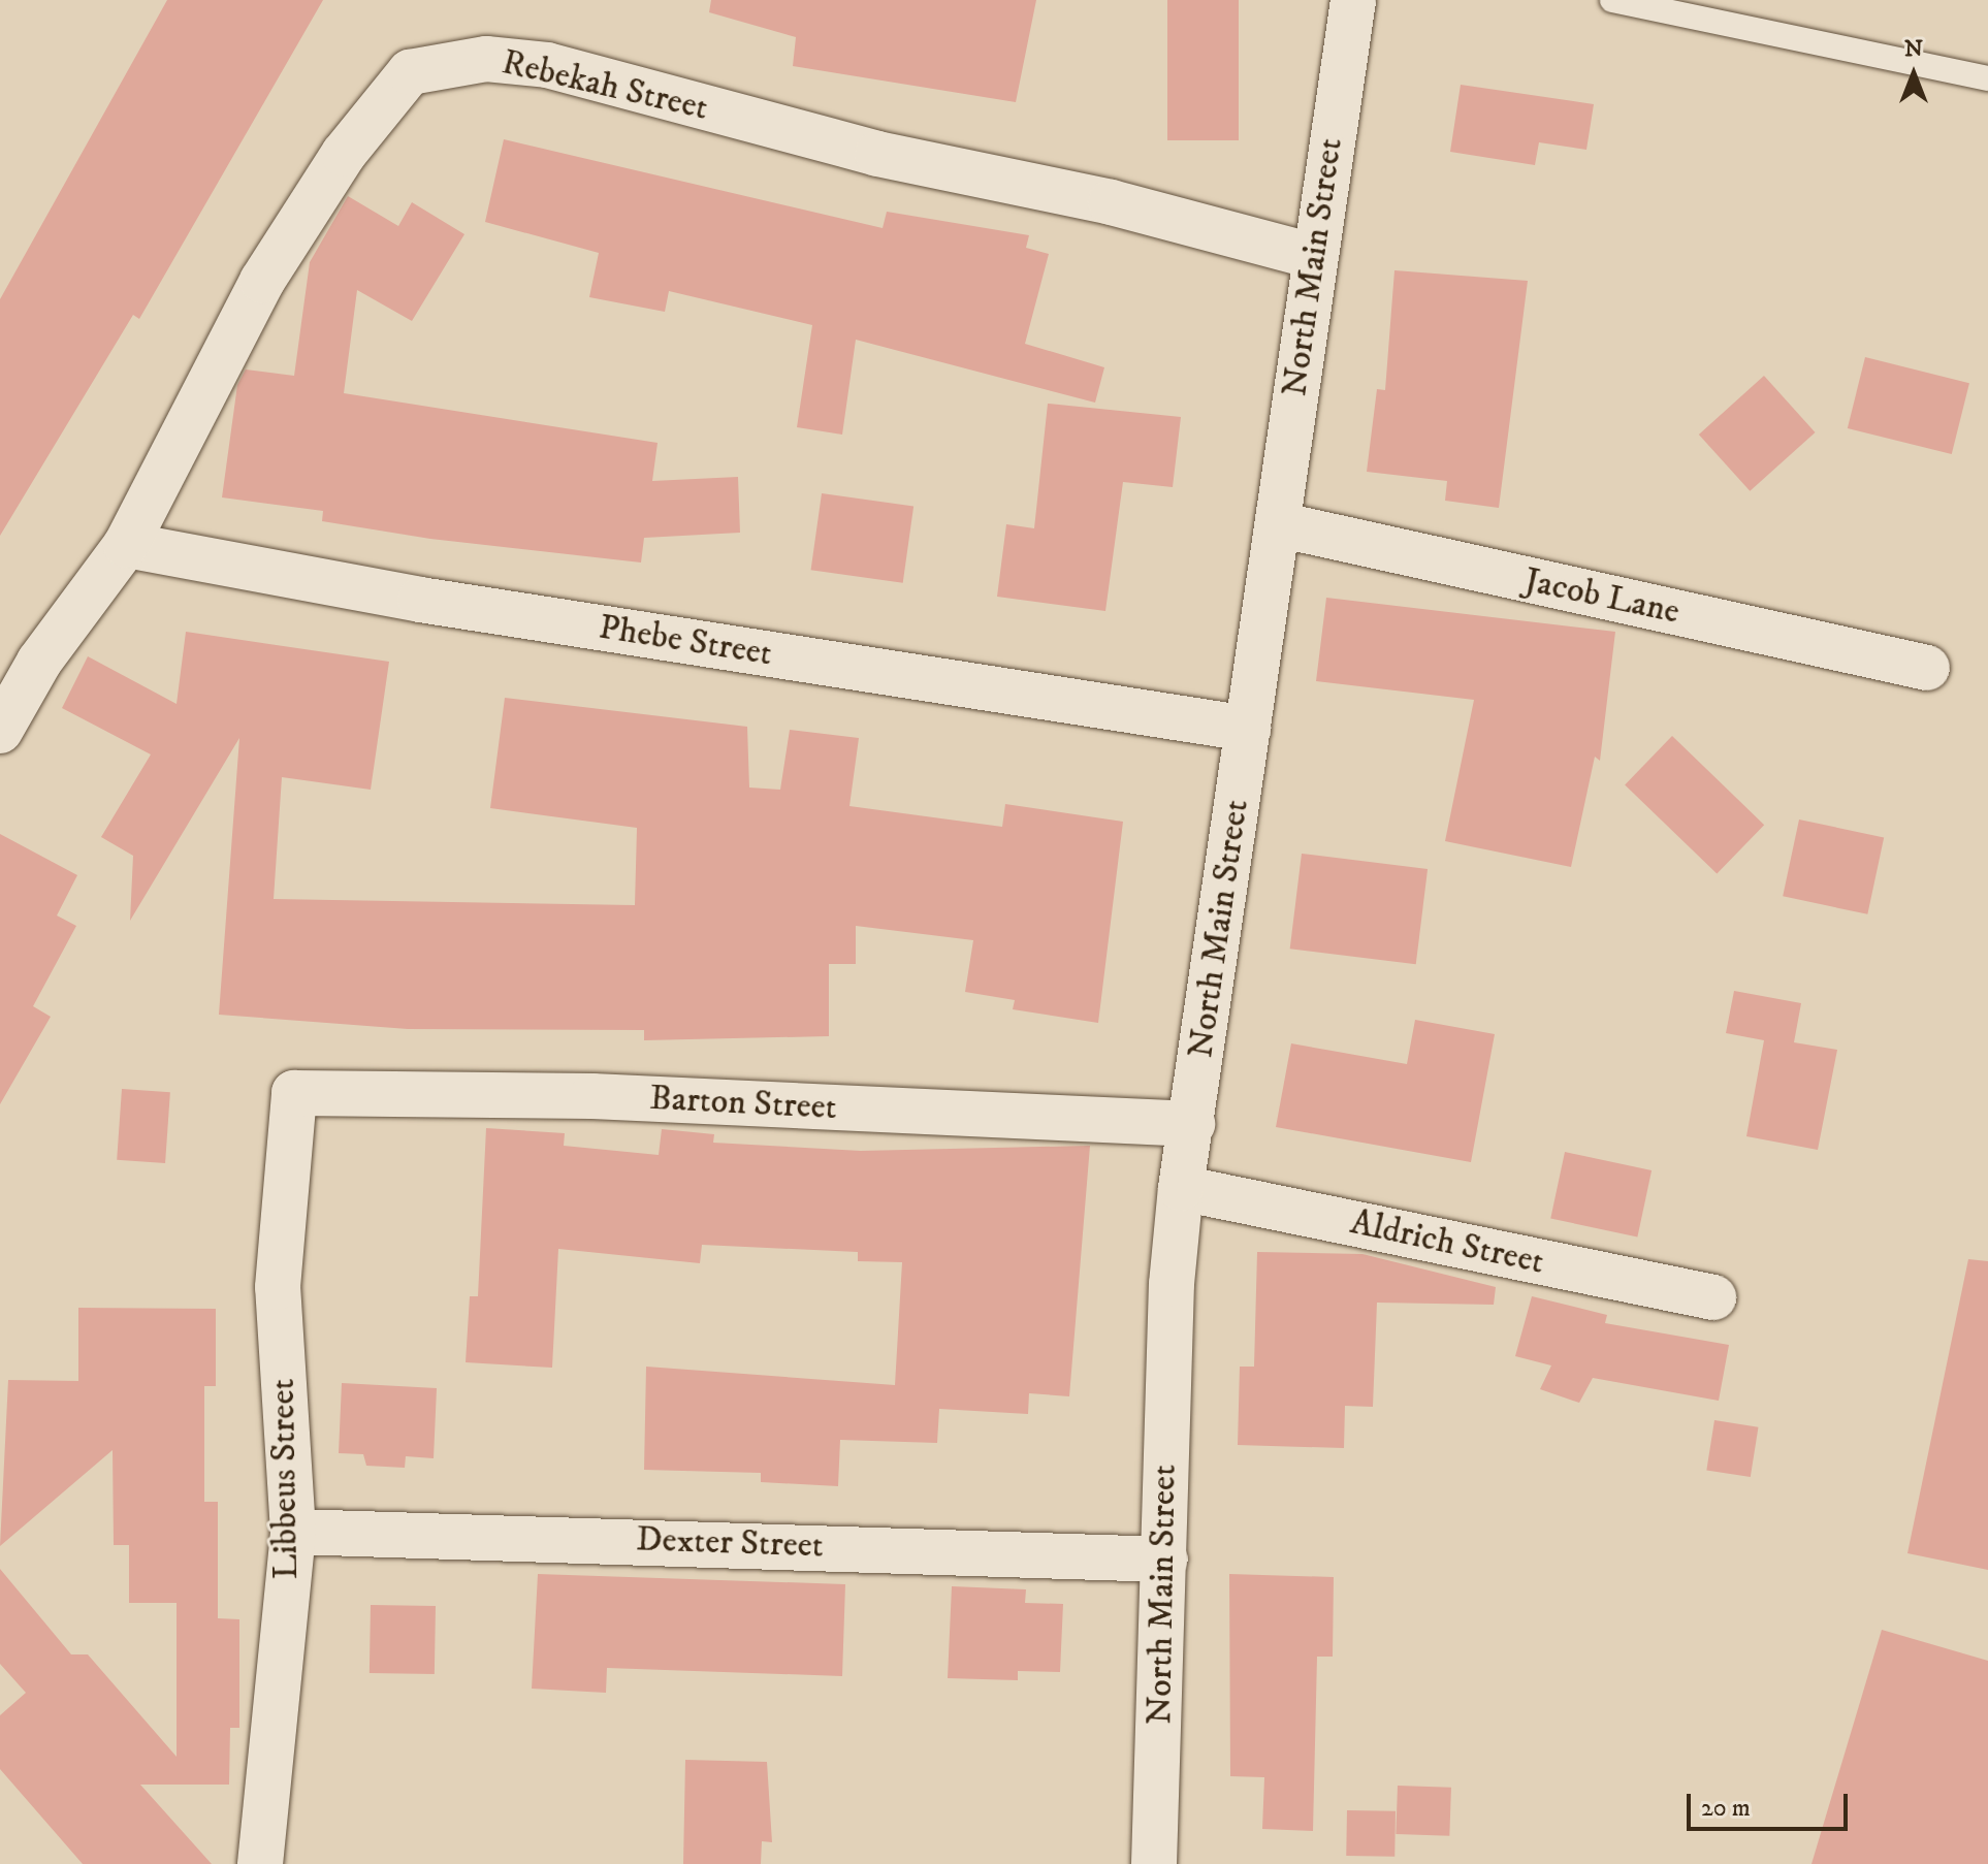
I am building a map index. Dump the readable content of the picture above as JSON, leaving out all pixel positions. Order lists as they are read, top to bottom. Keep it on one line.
{"streets":{"street":["Rebekah Street","North Main Street","Jacob Lane","Phebe Street","Barton Street","Aldrich Street","Libbeus Street","Dexter Street"]},"crossings":[["Rebekah Street","North Main Street"],["Rebekah Street","Phebe Street"],["North Main Street","Jacob Lane"],["North Main Street","Phebe Street"],["North Main Street","Barton Street"],["North Main Street","Aldrich Street"],["North Main Street","Dexter Street"],["Barton Street","Libbeus Street"],["Libbeus Street","Dexter Street"]],"scale_bar":"20 m","north":"top"}
